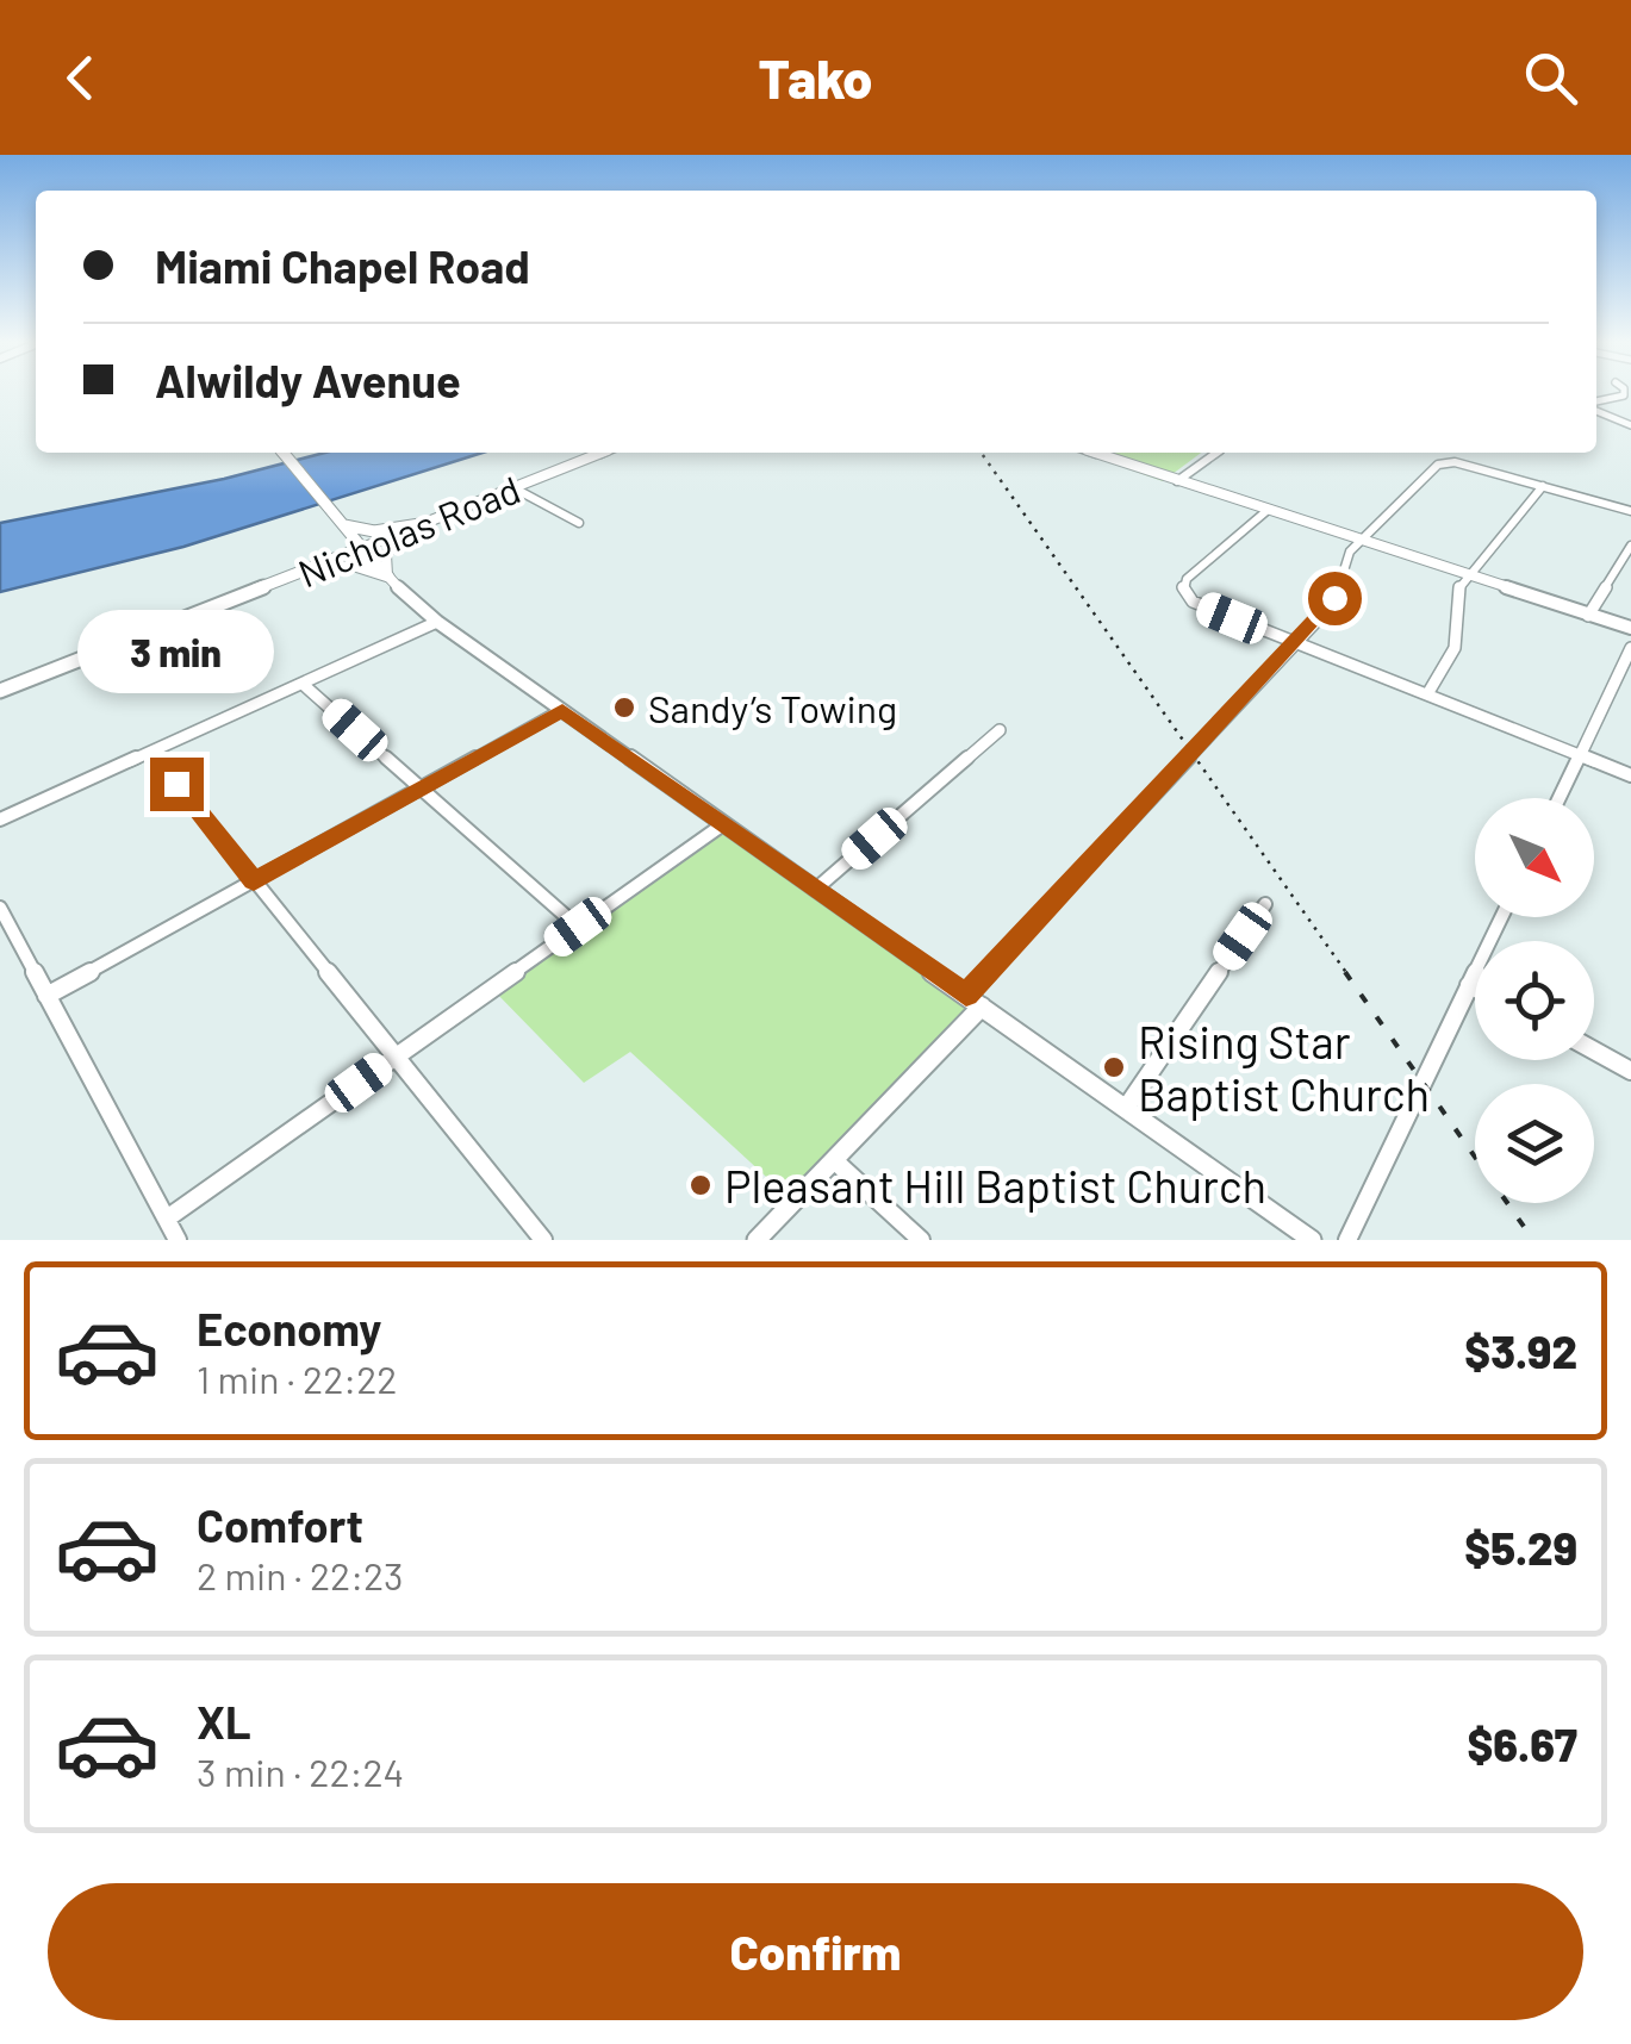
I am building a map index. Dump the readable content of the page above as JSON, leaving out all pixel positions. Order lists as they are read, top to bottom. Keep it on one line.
{"streets":{"main road":["Nicholas Road"]},"places":["Sandy’s Towing","Rising Star Baptist Church","Pleasant Hill Baptist Church"],"north":"bottom right","page":{"header":"Tako","banner":["Miami Chapel Road","Alwildy Avenue"],"bubble":"3 min","list":[{"name":"Economy","note":"1 min · 22:22","value":"$3.92"},{"name":"Comfort","note":"2 min · 22:23","value":"$5.29"},{"name":"XL","note":"3 min · 22:24","value":"$6.67"}],"buttons":"Confirm"}}
